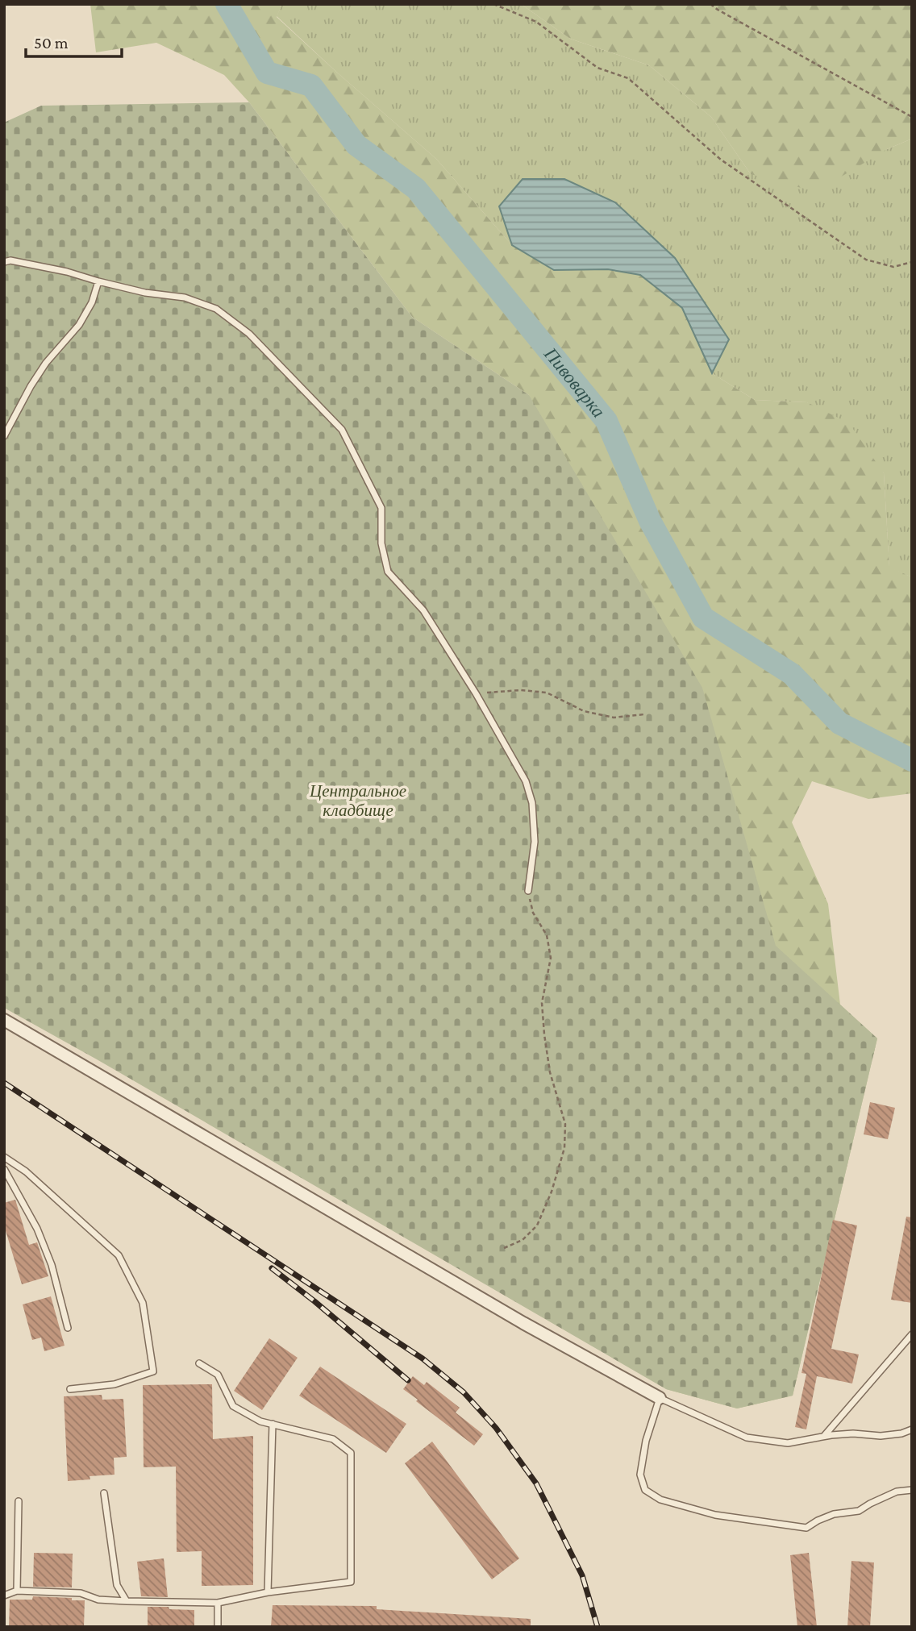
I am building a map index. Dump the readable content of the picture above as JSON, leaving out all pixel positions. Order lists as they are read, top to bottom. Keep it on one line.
{"water":["Пивоварка"],"parks":["Центральное кладбище"],"scale_bar":"50 m"}
